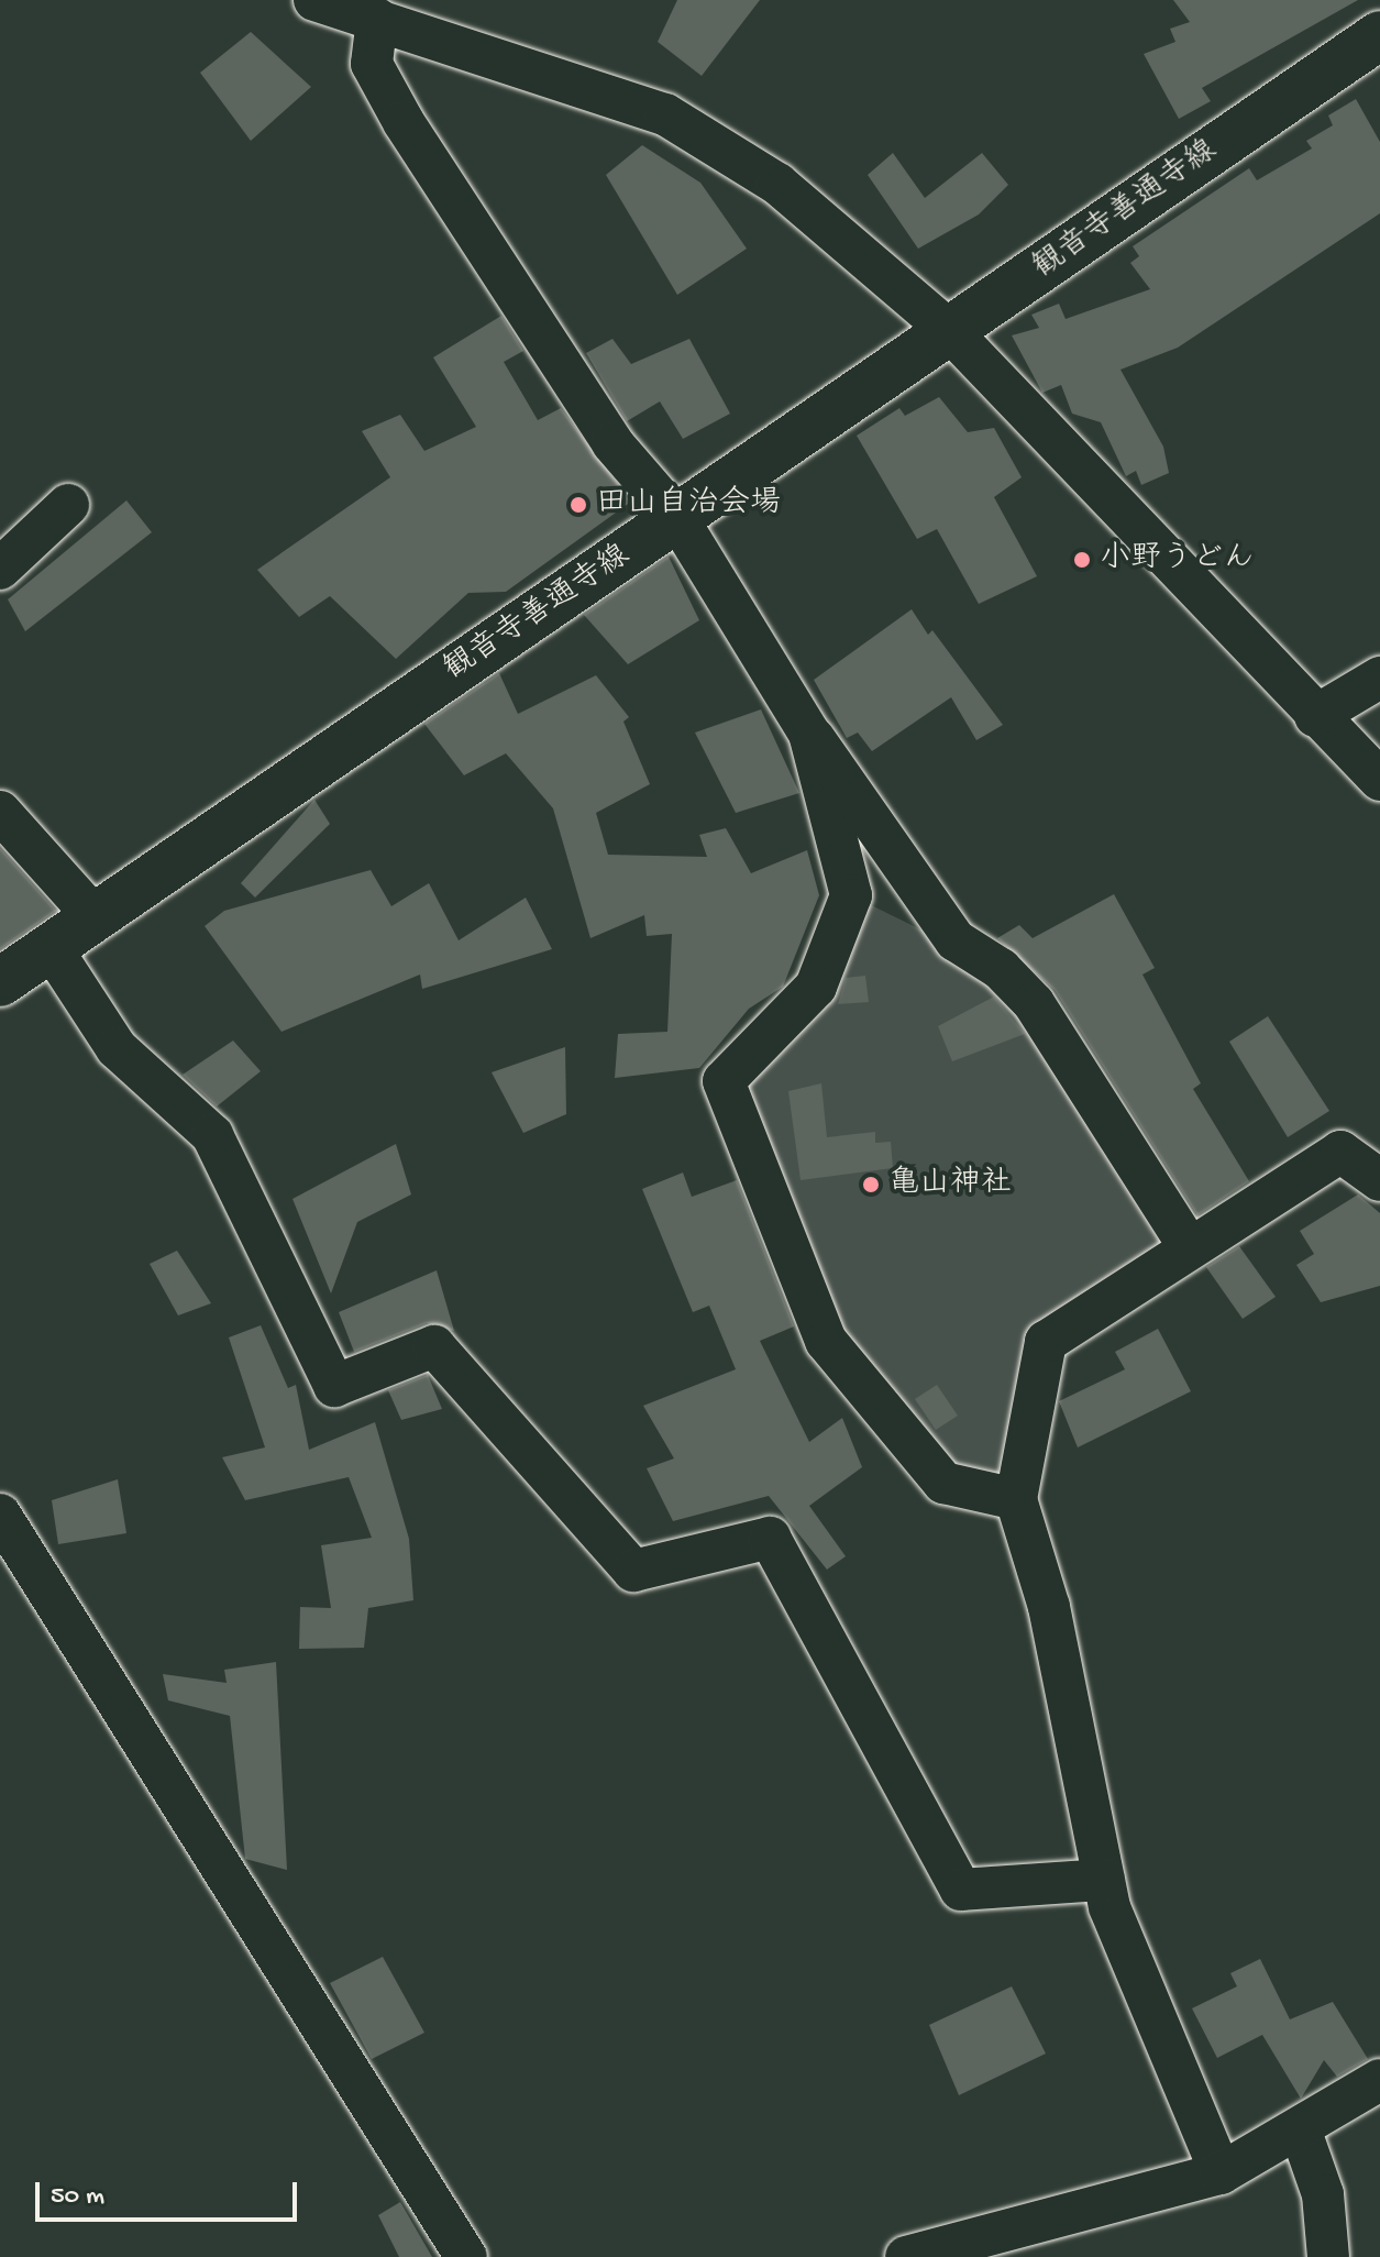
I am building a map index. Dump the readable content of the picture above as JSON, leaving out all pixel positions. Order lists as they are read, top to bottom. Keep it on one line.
{"streets":{"main road":["観音寺善通寺線"]},"places":["田山自治会場","小野うどん","亀山神社"],"scale_bar":"50 m"}
